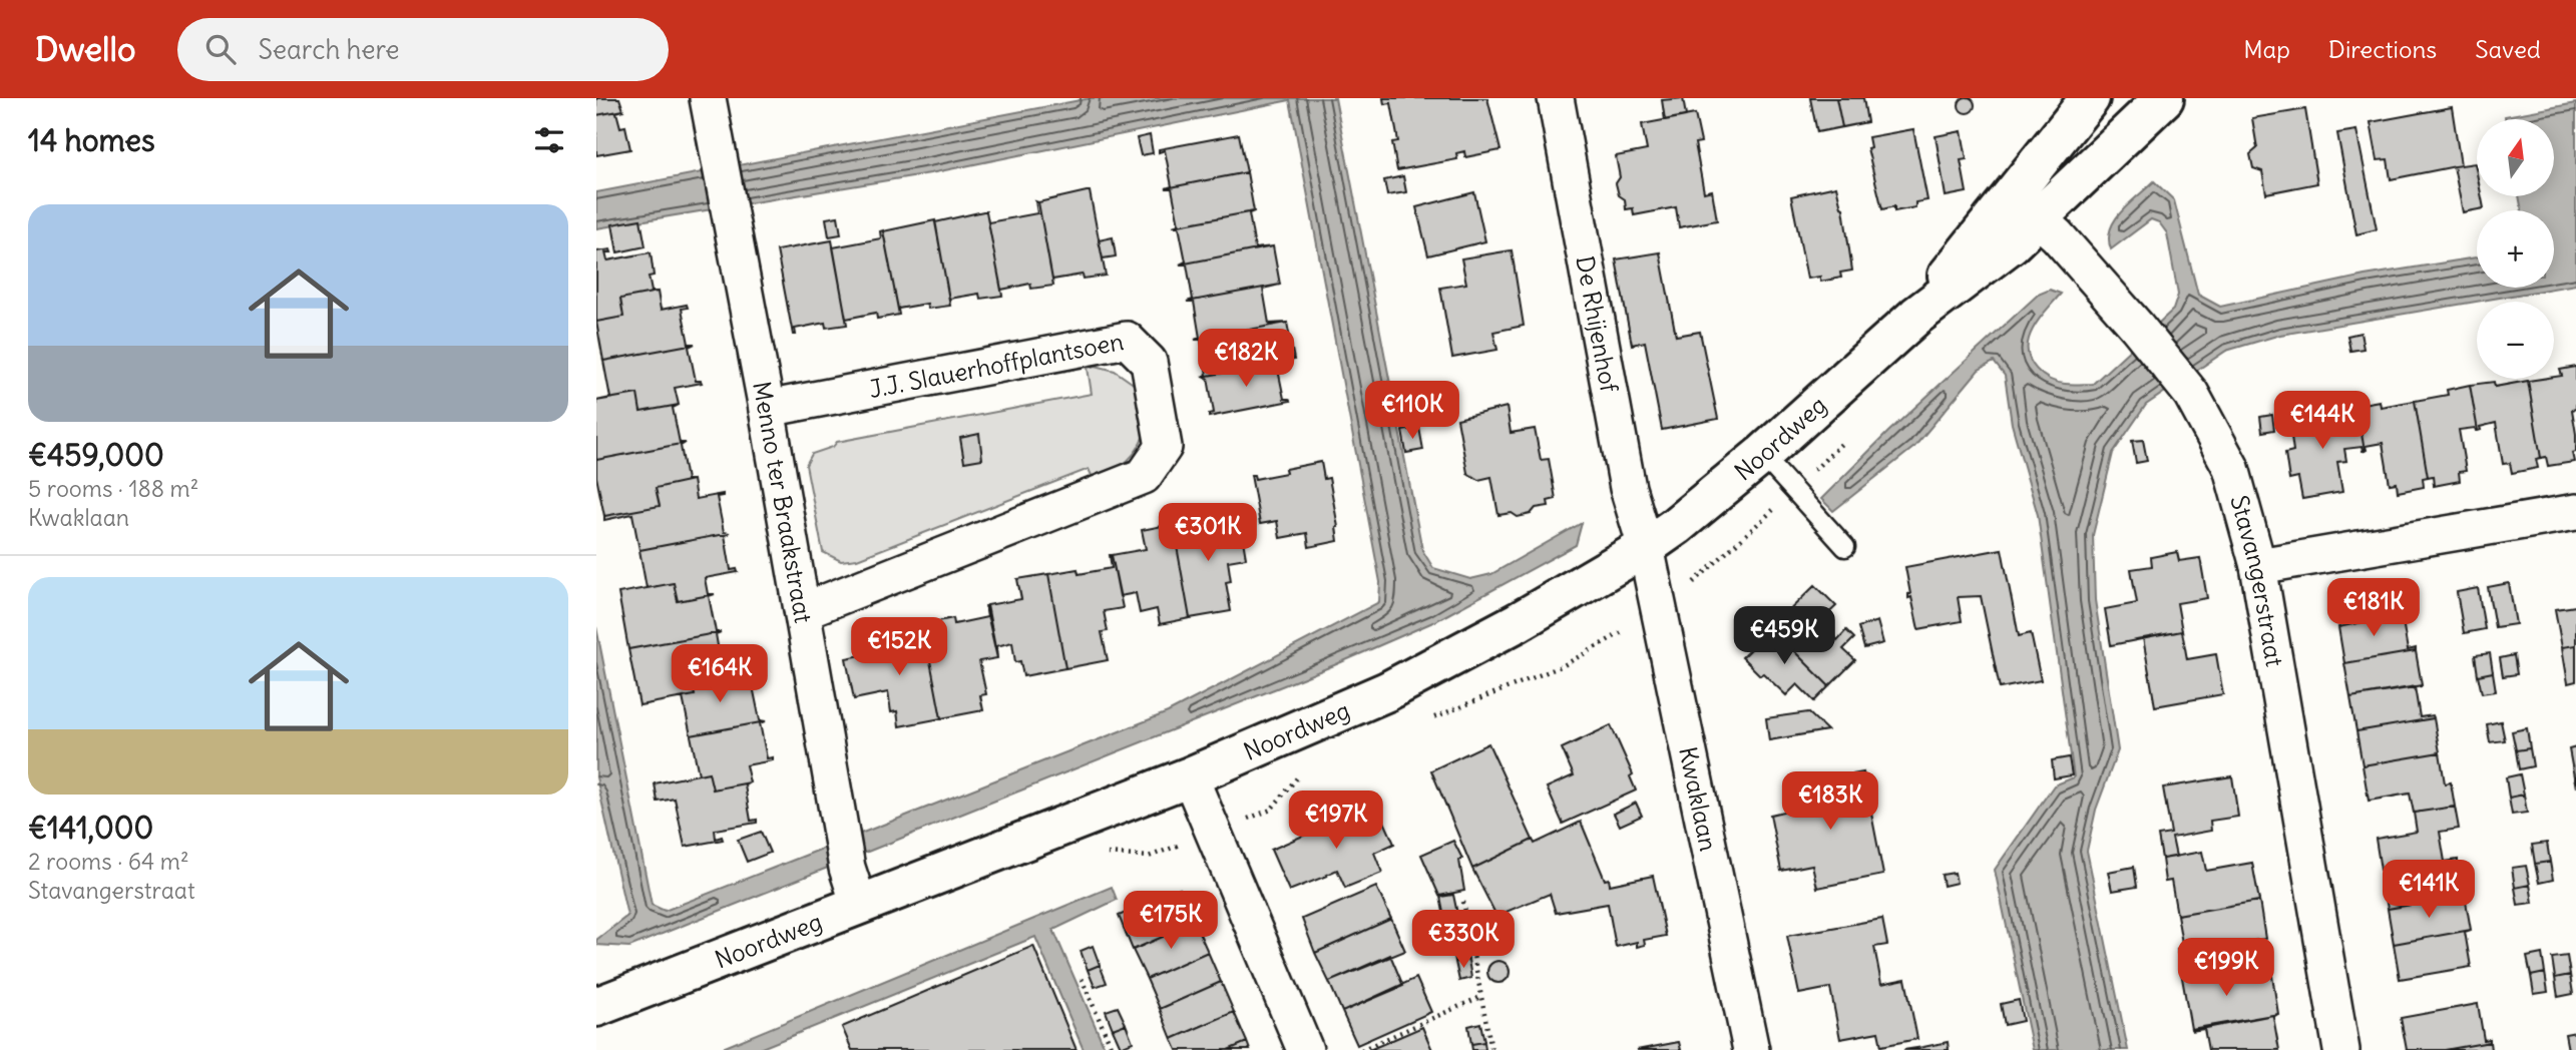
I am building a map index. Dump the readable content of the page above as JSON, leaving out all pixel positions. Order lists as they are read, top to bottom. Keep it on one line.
{"streets":{"street":["De Rhijenhof","J.J. Slauerhoffplantsoen","Noordweg","Menno ter Braakstraat","Stavangerstraat","Kwaklaan"]},"crossings":[["De Rhijenhof","Noordweg"],["De Rhijenhof","Kwaklaan"],["J.J. Slauerhoffplantsoen","Menno ter Braakstraat"],["Noordweg","Menno ter Braakstraat"],["Noordweg","Stavangerstraat"],["Noordweg","Kwaklaan"]],"north":"top","page":{"header":"Dwello","search":"Search here","nav":["Map","Directions","Saved"],"heading":"14 homes","map_buttons":["+","−"],"list":[{"name":"€459,000","note":"5 rooms · 188 m² · Kwaklaan"},{"name":"€141,000","note":"2 rooms · 64 m² · Stavangerstraat"}],"price":["€182K","€110K","€144K","€301K","€181K","€459K","€152K","€164K","€183K","€197K","€141K","€175K","€330K","€199K"]}}
